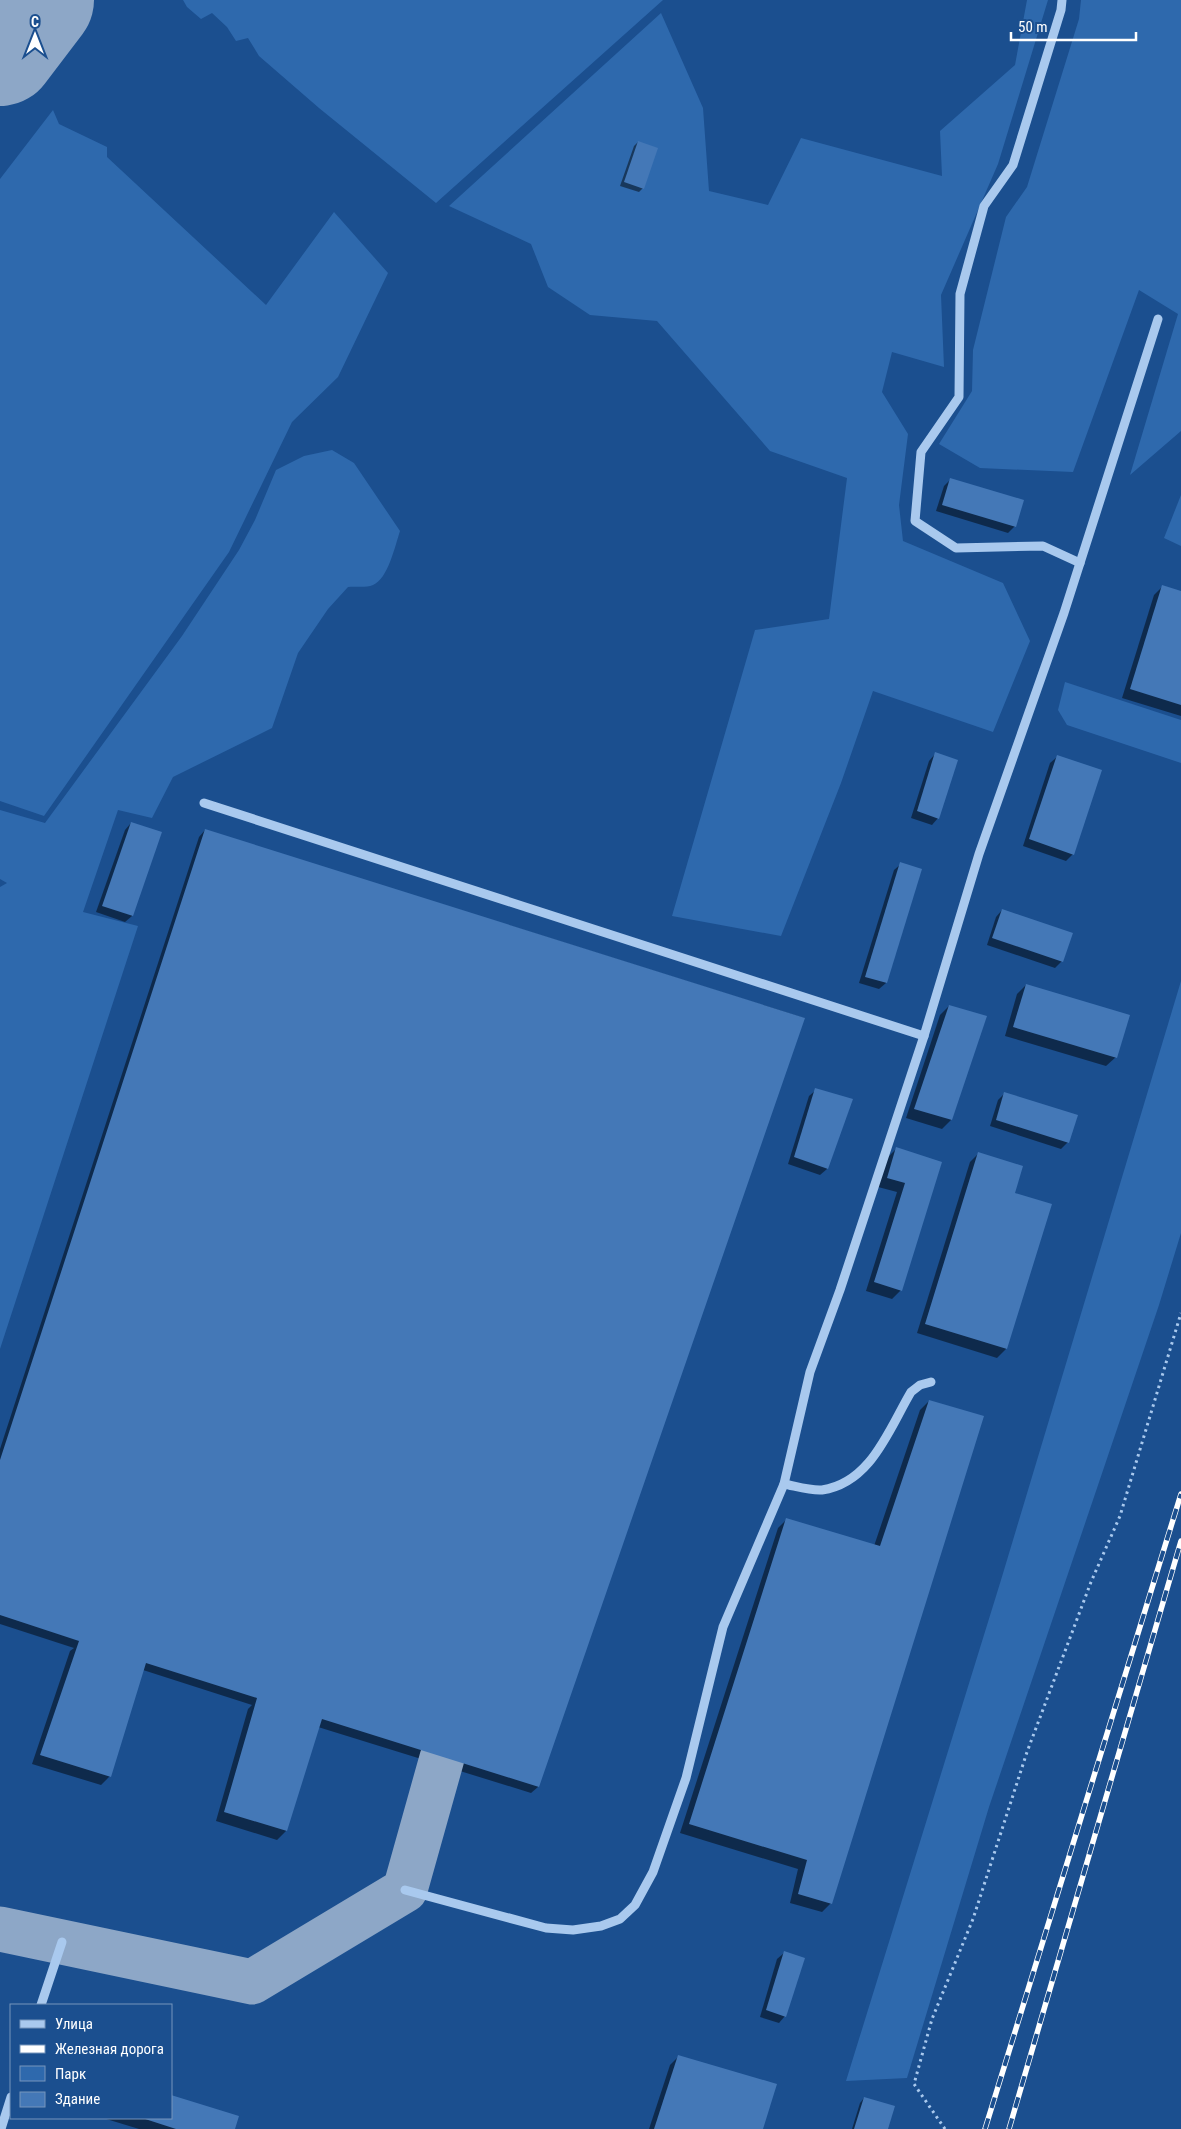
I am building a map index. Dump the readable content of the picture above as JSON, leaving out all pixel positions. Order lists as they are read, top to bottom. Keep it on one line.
{"legend":["Улица","Железная дорога","Парк","Здание"],"scale_bar":"50 m","north":"top"}
